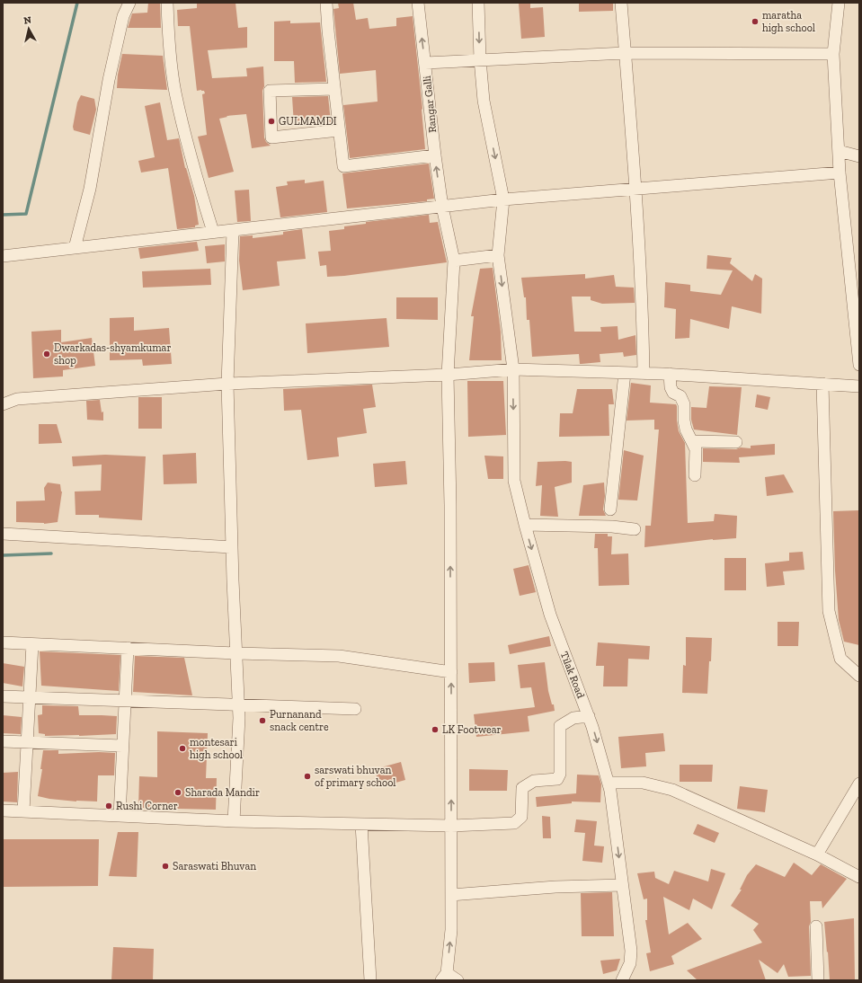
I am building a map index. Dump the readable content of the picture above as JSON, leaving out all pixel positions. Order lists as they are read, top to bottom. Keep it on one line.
{"streets":{"street":["Rangar Galli","Tilak Road"]},"one_way":["Rangar Galli","Tilak Road"],"places":["maratha high school","GULMAMDI","Dwarkadas-shyamkumar shop","Purnanand snack centre","LK Footwear","montesari high school","sarswati bhuvan of primary school","Sharada Mandir","Rushi Corner","Saraswati Bhuvan"],"north":"top"}
